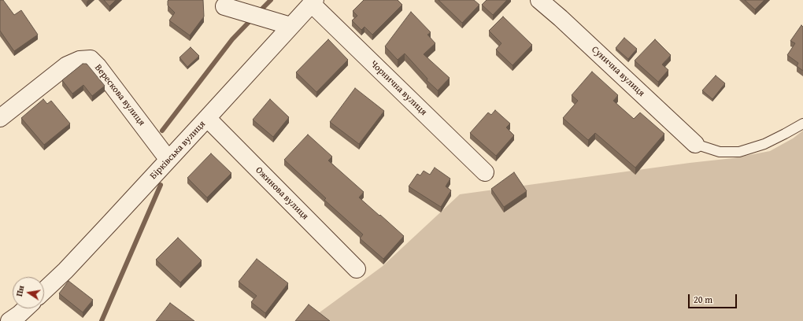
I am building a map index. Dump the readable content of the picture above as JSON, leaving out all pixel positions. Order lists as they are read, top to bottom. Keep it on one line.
{"streets":{"street":["Сунична вулиця","Чорнична вулиця","Верескова вулиця","Бірківська вулиця","Ожинова вулиця"]},"crossings":[["Чорнична вулиця","Бірківська вулиця"],["Верескова вулиця","Бірківська вулиця"],["Бірківська вулиця","Ожинова вулиця"]],"scale_bar":"20 m","north":"left"}
